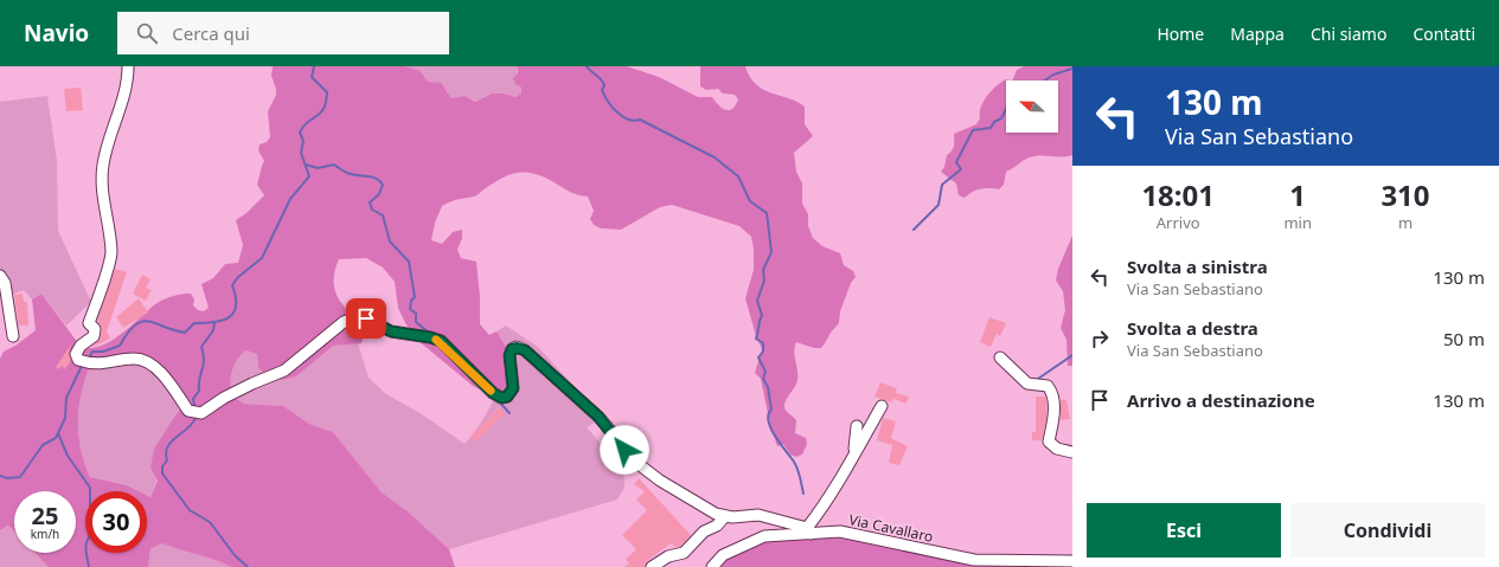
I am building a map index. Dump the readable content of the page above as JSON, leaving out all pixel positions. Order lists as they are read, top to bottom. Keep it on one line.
{"streets":{"street":["Via Cavallaro"]},"north":"left","page":{"header":"Navio","search":"Cerca qui","nav":["Home","Mappa","Chi siamo","Contatti"],"turn":["130 m","Via San Sebastiano"],"eta":["18:01","Arrivo","1","min","310","m"],"list":[{"name":"Svolta a sinistra","note":"Via San Sebastiano","value":"130 m"},{"name":"Svolta a destra","note":"Via San Sebastiano","value":"50 m"},{"name":"Arrivo a destinazione","value":"130 m"}],"speed":"25 km/h","limit":"30","buttons":["Esci","Condividi"]}}
